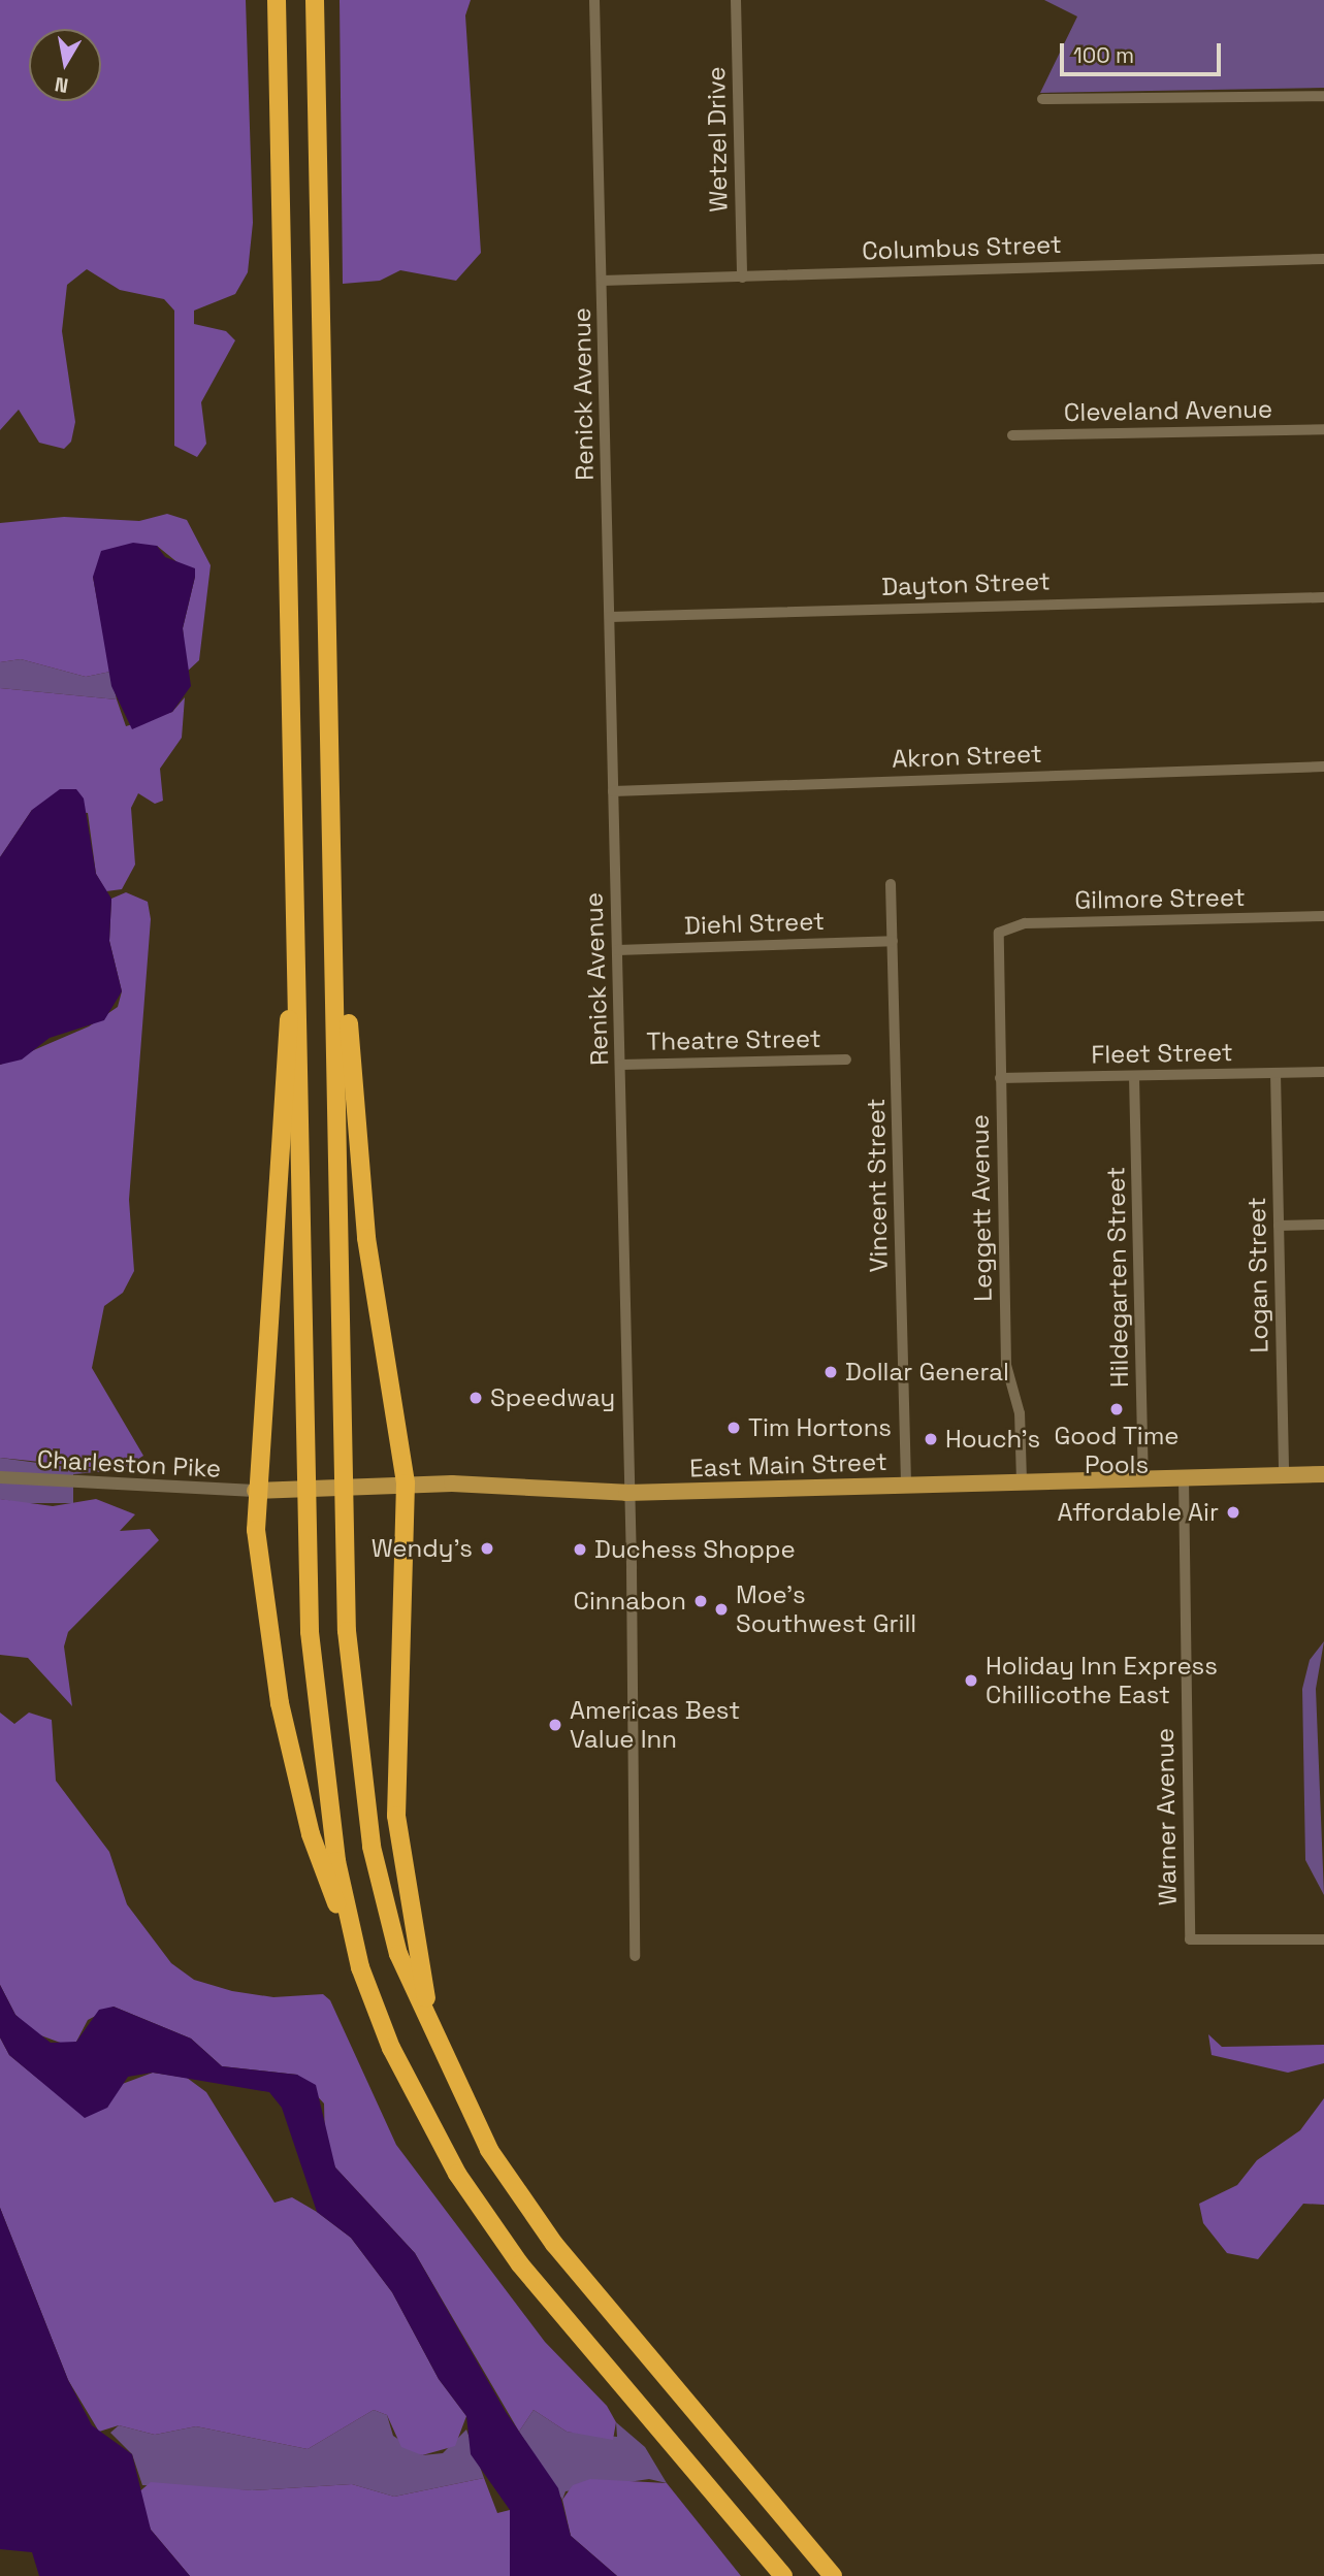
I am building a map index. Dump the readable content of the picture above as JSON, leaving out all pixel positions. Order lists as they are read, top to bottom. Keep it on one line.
{"streets":{"main road":["East Main Street"],"street":["Wetzel Drive","Columbus Street","Renick Avenue","Cleveland Avenue","Dayton Street","Akron Street","Gilmore Street","Diehl Street","Theatre Street","Fleet Street","Vincent Street","Leggett Avenue","Logan Street","Hildegarten Street","Charleston Pike","Warner Avenue"]},"crossings":[["Wetzel Drive","Columbus Street"],["Columbus Street","Renick Avenue"],["Renick Avenue","Dayton Street"],["Renick Avenue","Akron Street"],["Renick Avenue","Diehl Street"],["Renick Avenue","Theatre Street"],["Renick Avenue","East Main Street"],["Gilmore Street","Leggett Avenue"],["Diehl Street","Vincent Street"],["Fleet Street","Leggett Avenue"],["Fleet Street","Logan Street"],["Fleet Street","Hildegarten Street"],["Vincent Street","East Main Street"],["Leggett Avenue","East Main Street"],["Logan Street","East Main Street"],["Hildegarten Street","East Main Street"],["Charleston Pike","East Main Street"],["East Main Street","Warner Avenue"]],"places":["Dollar General","Speedway","Good Time Pools","Tim Hortons","Houch's","Affordable Air","Wendy's","Duchess Shoppe","Cinnabon","Moe's Southwest Grill","Holiday Inn Express Chillicothe East","Americas Best Value Inn"],"scale_bar":"100 m","north":"bottom"}
